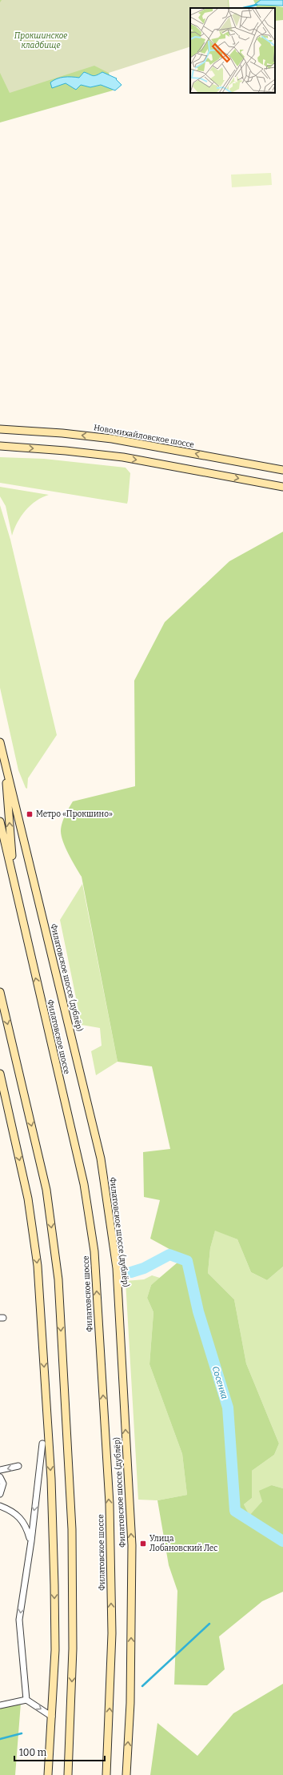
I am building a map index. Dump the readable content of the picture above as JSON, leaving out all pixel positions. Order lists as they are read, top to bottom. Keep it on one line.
{"streets":{"main road":["Новомихайловское шоссе","Филатовское шоссе (дублёр)","Филатовское шоссе"]},"water":["Сосенка"],"parks":["Прокшинское кладбище"],"places":{"transit":["Метро «Прокшино»","Улица Лобановский Лес"]},"scale_bar":"100 m"}
